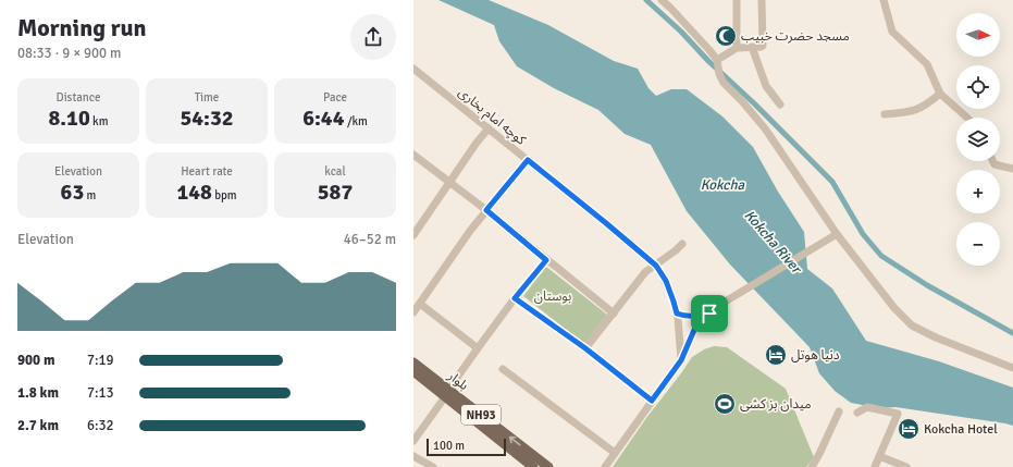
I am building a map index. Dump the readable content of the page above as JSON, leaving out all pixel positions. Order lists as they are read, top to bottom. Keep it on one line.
{"streets":{"main road":["بلوار","NH93"],"street":["کوچه امام بخاری"]},"water":["Kokcha","Kokcha River"],"parks":["بوستان"],"places":{"mosque":["مسجد حضرت خبیب"],"hotel":["دنیا هوتل","Kokcha Hotel"],"sports":["میدان بز کشی"]},"scale_bar":"100 m","north":"right","page":{"heading":["Morning run","08:33 · 9 × 900 m"],"map_buttons":["+","−"],"stats":[["Distance","8.10 km"],["Time","54:32"],["Pace","6:44 /km"],["Elevation","63 m"],["Heart rate","148 bpm"],["kcal","587"]],"chart":["Elevation","46–52 m"],"list":[{"name":"900 m","note":"7:19"},{"name":"1.8 km","note":"7:13"},{"name":"2.7 km","note":"6:32"}],"scale":"100 m"}}
